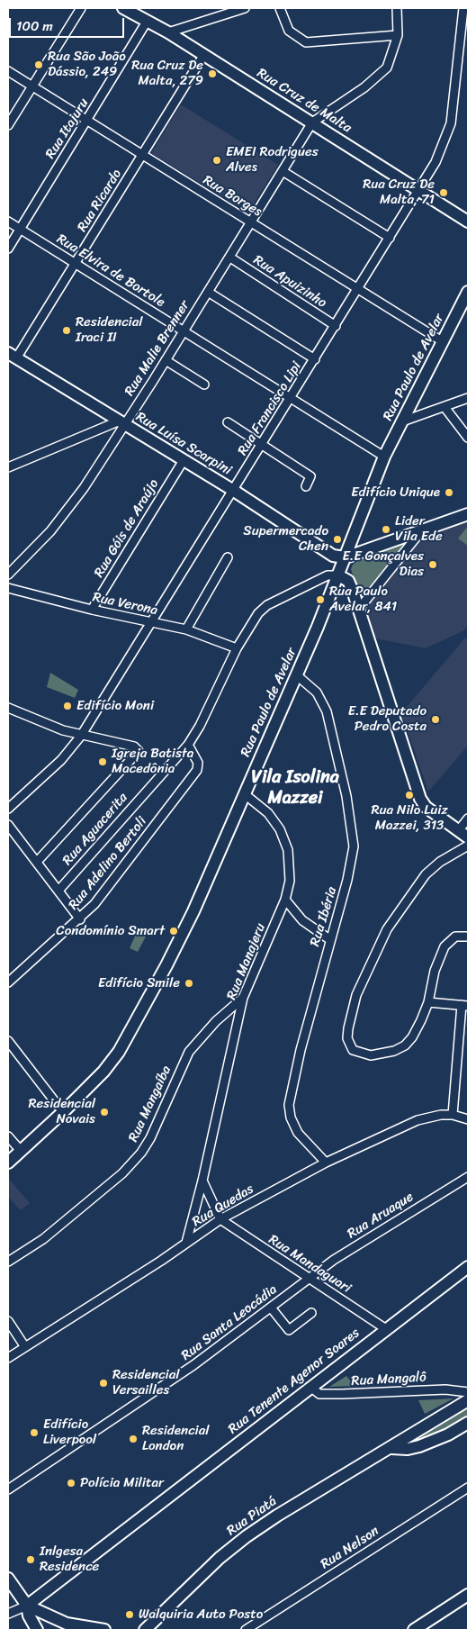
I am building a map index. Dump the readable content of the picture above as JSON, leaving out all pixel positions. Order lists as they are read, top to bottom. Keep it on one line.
{"streets":{"street":["Rua Cruz de Malta","Rua Itajuru","Rua Borges","Rua Ricardo","Rua Elvira de Bortole","Rua Apuizinho","Rua Malie Brenner","Rua Paulo de Avelar","Rua Francisco Lipi","Rua Luísa Scarpini","Rua Góis de Araújo","Rua Verona","Rua Aguacerita","Rua Adelino Bertoli","Rua Ibéria","Rua Manajeru","Rua Mangaíba","Rua Quedas","Rua Aruaque","Rua Mandaguari","Rua Santa Leocádia","Rua Mangalô","Rua Tenente Agenor Soares","Rua Piatá","Rua Nelson"]},"crossings":[["Rua Cruz de Malta","Rua Itajuru"],["Rua Cruz de Malta","Rua Ricardo"],["Rua Cruz de Malta","Rua Malie Brenner"],["Rua Cruz de Malta","Rua Francisco Lipi"],["Rua Itajuru","Rua Borges"],["Rua Itajuru","Rua Elvira de Bortole"],["Rua Borges","Rua Ricardo"],["Rua Borges","Rua Malie Brenner"],["Rua Borges","Rua Paulo de Avelar"],["Rua Borges","Rua Francisco Lipi"],["Rua Ricardo","Rua Elvira de Bortole"],["Rua Ricardo","Rua Luísa Scarpini"],["Rua Elvira de Bortole","Rua Malie Brenner"],["Rua Elvira de Bortole","Rua Paulo de Avelar"],["Rua Elvira de Bortole","Rua Francisco Lipi"],["Rua Apuizinho","Rua Malie Brenner"],["Rua Apuizinho","Rua Francisco Lipi"],["Rua Malie Brenner","Rua Luísa Scarpini"],["Rua Paulo de Avelar","Rua Luísa Scarpini"],["Rua Paulo de Avelar","Rua Aguacerita"],["Rua Paulo de Avelar","Rua Ibéria"],["Rua Paulo de Avelar","Rua Manajeru"],["Rua Francisco Lipi","Rua Luísa Scarpini"],["Rua Francisco Lipi","Rua Verona"],["Rua Luísa Scarpini","Rua Góis de Araújo"],["Rua Góis de Araújo","Rua Verona"],["Rua Verona","Rua Aguacerita"],["Rua Aguacerita","Rua Adelino Bertoli"],["Rua Ibéria","Rua Quedas"],["Rua Manajeru","Rua Mangaíba"],["Rua Manajeru","Rua Quedas"],["Rua Quedas","Rua Mandaguari"],["Rua Aruaque","Rua Mandaguari"],["Rua Aruaque","Rua Santa Leocádia"],["Rua Mandaguari","Rua Santa Leocádia"],["Rua Mandaguari","Rua Tenente Agenor Soares"],["Rua Mangalô","Rua Tenente Agenor Soares"]],"districts":["Vila Isolina Mazzei"],"places":["Rua São João Dássio, 249","Rua Cruz De Malta, 279","EMEI Rodrigues Alves","Rua Cruz De Malta, 71","Residencial Iraci II","Edifício Unique","Lider Vila Ede","Supermercado Chen","E.E Gonçalves Dias","Rua Paulo Avelar, 841","Edifício Moni","E.E Deputado Pedro Costa","Igreja Batista Macedônia","Rua Nilo Luiz Mazzei, 313","Condomínio Smart","Edifício Smile","Residencial Novais","Residencial Versailles","Edifício Liverpool","Residencial London","Polícia Militar","Inlgesa Residence","Walquiria Auto Posto"],"scale_bar":"100 m"}
